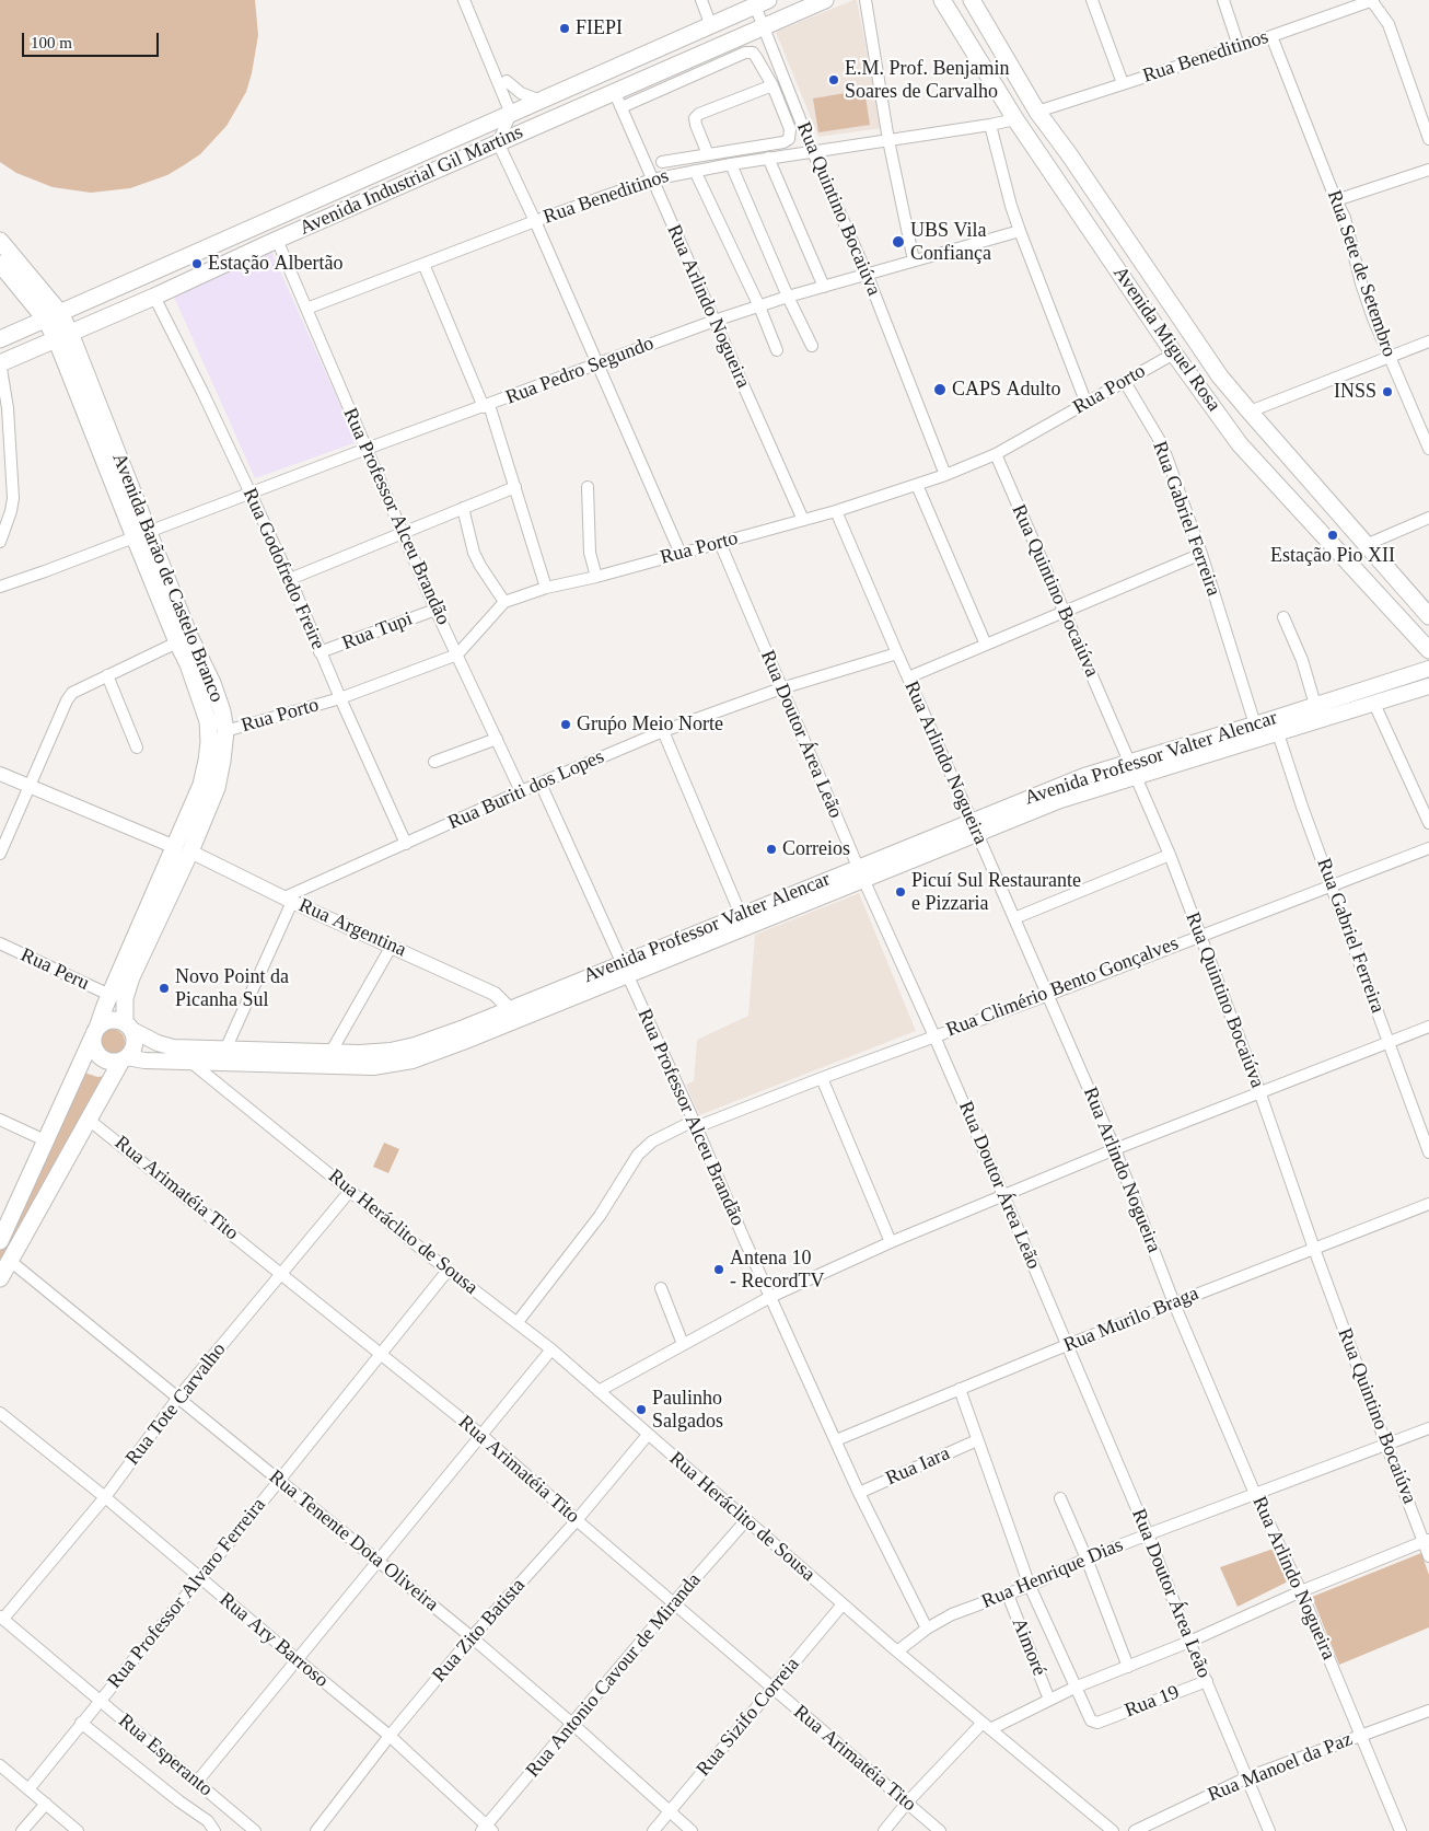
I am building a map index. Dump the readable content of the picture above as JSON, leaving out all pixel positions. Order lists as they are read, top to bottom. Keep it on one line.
{"streets":{"main road":["Avenida Industrial Gil Martins","Avenida Miguel Rosa","Avenida Barão de Castelo Branco","Avenida Professor Valter Alencar"],"street":["Rua Beneditinos","Rua Quintino Bocaiúva","Rua Sete de Setembro","Rua Arlindo Nogueira","Rua Pedro Segundo","Rua Porto","Rua Professor Alceu Brandão","Rua Gabriel Ferreira","Rua Godofredo Freire","Rua Tupi","Rua Doutor Área Leão","Rua Buriti dos Lopes","Rua Argentina","Rua Peru","Rua Climério Bento Gonçalves","Rua Arimatéia Tito","Rua Heráclito de Sousa","Rua Murilo Braga","Rua Tote Carvalho","Rua Iara","Rua Tenente Dota Oliveira","Rua Henrique Dias","Rua Professor Alvaro Ferreira","Rua Zito Batista","Rua Ary Barroso","Aimoré","Rua Antonio Cavour de Miranda","Rua 19","Rua Sizifo Correia","Rua Esperanto","Rua Manoel da Paz"]},"crossings":[["Rua Beneditinos","Rua Quintino Bocaiúva"],["Rua Beneditinos","Rua Sete de Setembro"],["Rua Beneditinos","Rua Arlindo Nogueira"],["Rua Beneditinos","Avenida Miguel Rosa"],["Rua Beneditinos","Rua Professor Alceu Brandão"],["Avenida Industrial Gil Martins","Rua Quintino Bocaiúva"],["Avenida Industrial Gil Martins","Rua Arlindo Nogueira"],["Avenida Industrial Gil Martins","Rua Professor Alceu Brandão"],["Avenida Industrial Gil Martins","Rua Godofredo Freire"],["Avenida Industrial Gil Martins","Avenida Barão de Castelo Branco"],["Rua Quintino Bocaiúva","Rua Pedro Segundo"],["Rua Quintino Bocaiúva","Rua Porto"],["Rua Quintino Bocaiúva","Avenida Professor Valter Alencar"],["Rua Quintino Bocaiúva","Rua Climério Bento Gonçalves"],["Rua Quintino Bocaiúva","Rua Murilo Braga"],["Rua Quintino Bocaiúva","Rua Henrique Dias"],["Rua Arlindo Nogueira","Rua Pedro Segundo"],["Rua Arlindo Nogueira","Rua Porto"],["Rua Arlindo Nogueira","Avenida Professor Valter Alencar"],["Rua Arlindo Nogueira","Rua Buriti dos Lopes"],["Rua Arlindo Nogueira","Rua Climério Bento Gonçalves"],["Rua Arlindo Nogueira","Rua Murilo Braga"],["Rua Arlindo Nogueira","Rua Henrique Dias"],["Rua Arlindo Nogueira","Rua Manoel da Paz"],["Avenida Miguel Rosa","Rua Porto"],["Rua Pedro Segundo","Rua Professor Alceu Brandão"],["Rua Pedro Segundo","Rua Godofredo Freire"],["Rua Pedro Segundo","Avenida Barão de Castelo Branco"],["Rua Porto","Rua Professor Alceu Brandão"],["Rua Porto","Rua Gabriel Ferreira"],["Rua Porto","Rua Godofredo Freire"],["Rua Porto","Avenida Barão de Castelo Branco"],["Rua Porto","Rua Doutor Área Leão"],["Rua Professor Alceu Brandão","Rua Tupi"],["Rua Professor Alceu Brandão","Avenida Professor Valter Alencar"],["Rua Professor Alceu Brandão","Rua Buriti dos Lopes"],["Rua Professor Alceu Brandão","Rua Climério Bento Gonçalves"],["Rua Professor Alceu Brandão","Rua Murilo Braga"],["Rua Professor Alceu Brandão","Rua Iara"],["Rua Professor Alceu Brandão","Rua Henrique Dias"],["Rua Gabriel Ferreira","Avenida Professor Valter Alencar"],["Rua Gabriel Ferreira","Rua Climério Bento Gonçalves"],["Rua Godofredo Freire","Rua Tupi"],["Rua Godofredo Freire","Rua Buriti dos Lopes"],["Avenida Barão de Castelo Branco","Avenida Professor Valter Alencar"],["Avenida Barão de Castelo Branco","Rua Argentina"],["Avenida Barão de Castelo Branco","Rua Peru"],["Rua Doutor Área Leão","Avenida Professor Valter Alencar"],["Rua Doutor Área Leão","Rua Buriti dos Lopes"],["Rua Doutor Área Leão","Rua Climério Bento Gonçalves"],["Rua Doutor Área Leão","Rua Murilo Braga"],["Rua Doutor Área Leão","Rua Henrique Dias"],["Rua Doutor Área Leão","Rua 19"],["Rua Doutor Área Leão","Rua Manoel da Paz"],["Avenida Professor Valter Alencar","Rua Argentina"],["Avenida Professor Valter Alencar","Rua Heráclito de Sousa"],["Rua Buriti dos Lopes","Rua Argentina"],["Rua Climério Bento Gonçalves","Rua Heráclito de Sousa"],["Rua Arimatéia Tito","Rua Tote Carvalho"],["Rua Arimatéia Tito","Rua Professor Alvaro Ferreira"],["Rua Arimatéia Tito","Rua Zito Batista"],["Rua Arimatéia Tito","Rua Antonio Cavour de Miranda"],["Rua Arimatéia Tito","Rua Sizifo Correia"],["Rua Heráclito de Sousa","Rua Tote Carvalho"],["Rua Heráclito de Sousa","Rua Henrique Dias"],["Rua Heráclito de Sousa","Rua Professor Alvaro Ferreira"],["Rua Heráclito de Sousa","Rua Zito Batista"],["Rua Heráclito de Sousa","Rua Antonio Cavour de Miranda"],["Rua Heráclito de Sousa","Rua Sizifo Correia"],["Rua Tote Carvalho","Rua Tenente Dota Oliveira"],["Rua Tote Carvalho","Rua Ary Barroso"],["Rua Tote Carvalho","Rua Esperanto"],["Rua Tenente Dota Oliveira","Rua Professor Alvaro Ferreira"],["Rua Tenente Dota Oliveira","Rua Zito Batista"],["Rua Tenente Dota Oliveira","Rua Antonio Cavour de Miranda"],["Rua Tenente Dota Oliveira","Rua Sizifo Correia"],["Rua Henrique Dias","Aimoré"],["Rua Professor Alvaro Ferreira","Rua Ary Barroso"],["Rua Professor Alvaro Ferreira","Rua Esperanto"],["Rua Zito Batista","Rua Ary Barroso"],["Rua Ary Barroso","Rua Antonio Cavour de Miranda"]],"places":["FIEPI","E.M. Prof. Benjamin Soares de Carvalho","UBS Vila Confiança","Estação Albertão","CAPS Adulto","INSS","Estação Pio XII","Gruṕo Meio Norte","Correios","Picuí Sul Restaurante e Pizzaria","Novo Point da Picanha Sul","Antena 10 - RecordTV","Paulinho Salgados"],"scale_bar":"100 m"}
